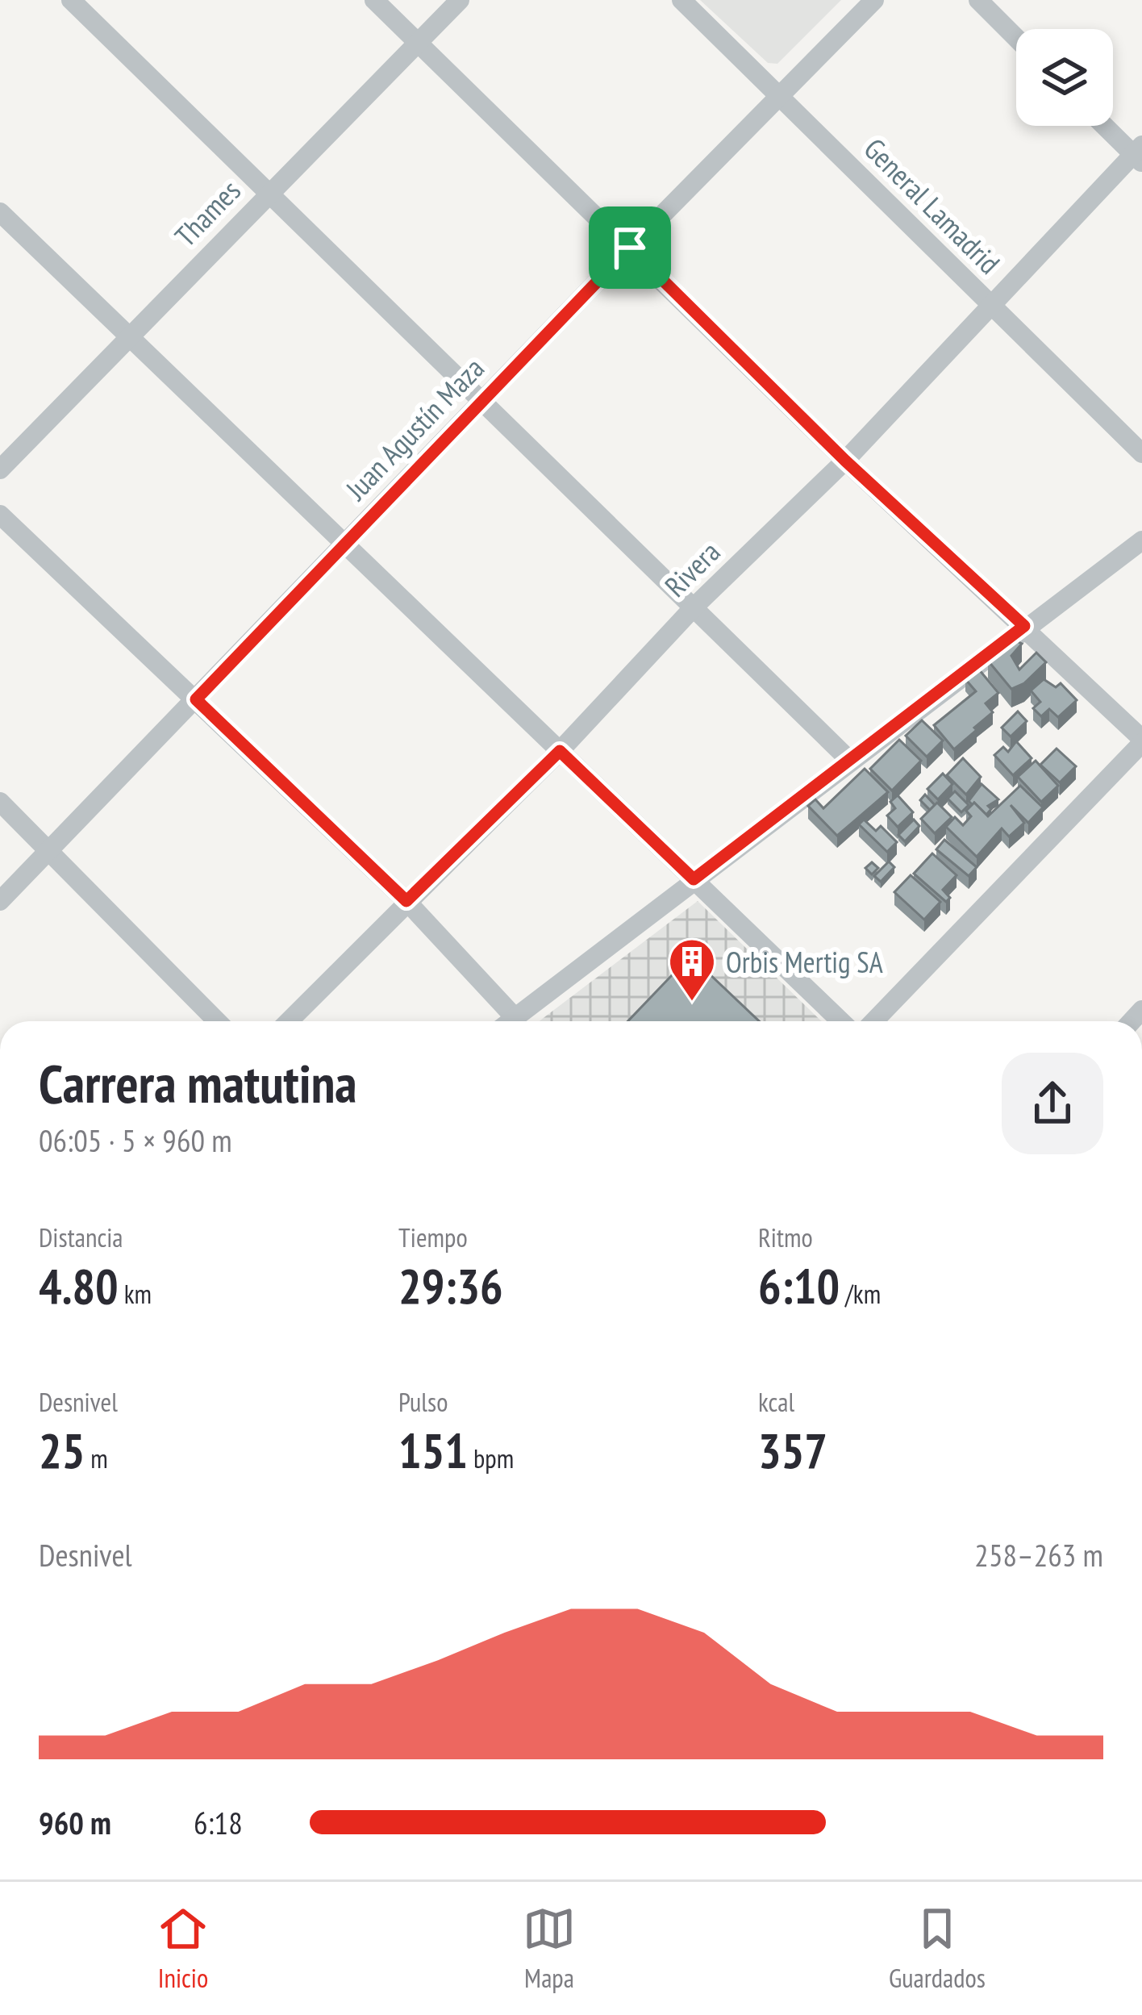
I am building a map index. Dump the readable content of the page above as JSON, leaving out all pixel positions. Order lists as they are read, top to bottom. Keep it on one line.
{"streets":{"street":["General Lamadrid","Thames","Juan Agustín Maza","Rivera"]},"crossings":[["General Lamadrid","Juan Agustín Maza"],["General Lamadrid","Rivera"]],"places":{"building":["Orbis Mertig SA"]},"page":{"heading":["Carrera matutina","06:05 · 5 × 960 m"],"stats":[["Distancia","4.80 km"],["Tiempo","29:36"],["Ritmo","6:10 /km"],["Desnivel","25 m"],["Pulso","151 bpm"],["kcal","357"]],"chart":["Desnivel","258–263 m"],"list":[{"name":"960 m","note":"6:18"}],"tabs":["Inicio","Mapa","Guardados"]}}
